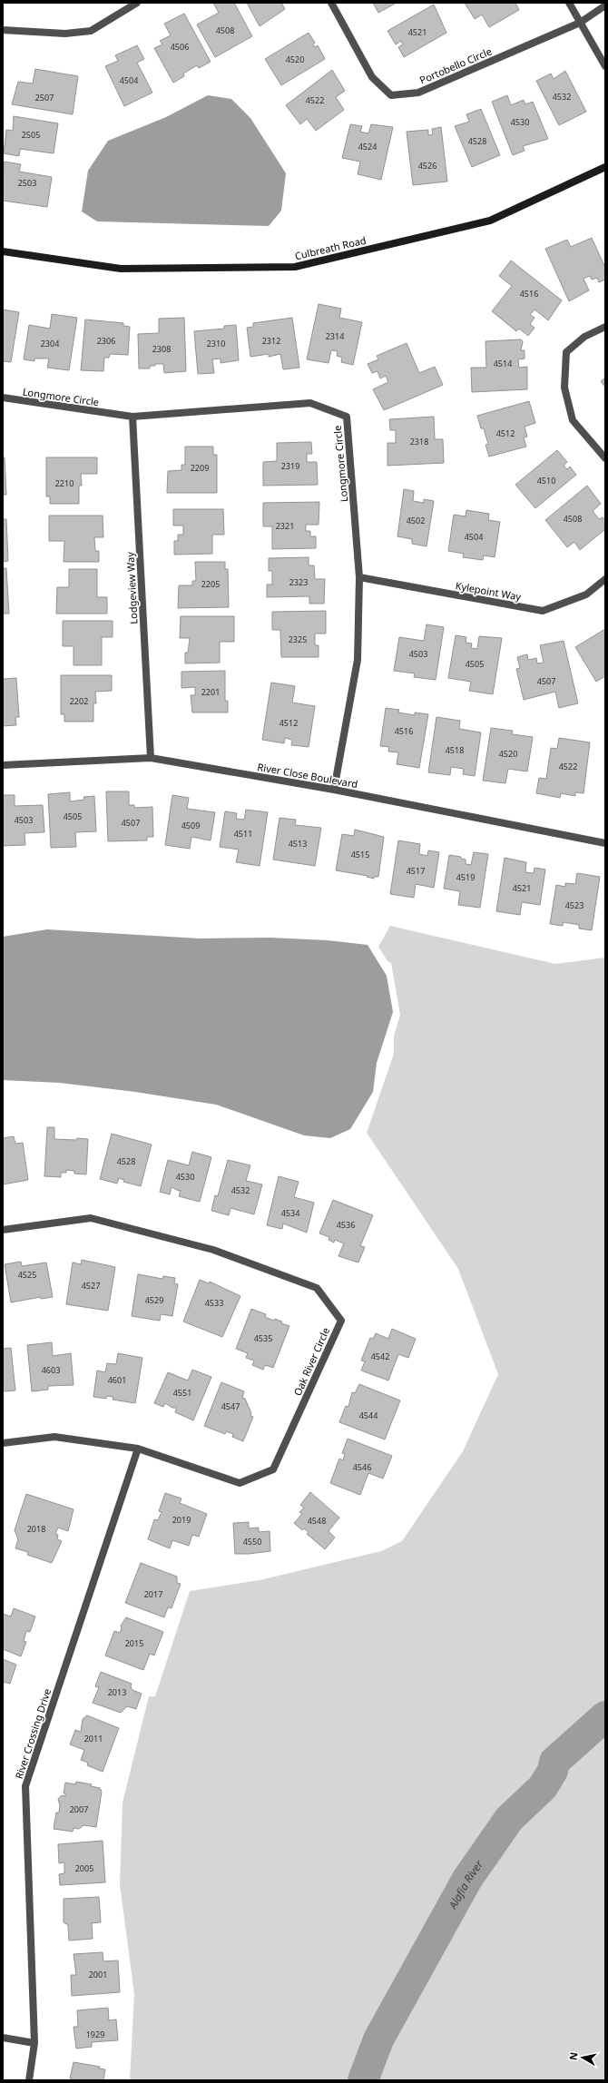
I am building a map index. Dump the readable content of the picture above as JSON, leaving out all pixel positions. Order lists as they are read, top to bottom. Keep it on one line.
{"streets":{"street":["Portobello Circle","Culbreath Road","Longmore Circle","Lodgeview Way","Kylepoint Way","River Close Boulevard","Oak River Circle","River Crossing Drive"]},"crossings":[["Longmore Circle","Lodgeview Way"],["Longmore Circle","Kylepoint Way"],["Longmore Circle","River Close Boulevard"],["Lodgeview Way","River Close Boulevard"],["Oak River Circle","River Crossing Drive"]],"water":["Alafia River"],"house_numbers":["4508","4521","4506","4520","4504","4532","2507","4522","4530","2505","4528","4524","4526","2503","4516","2314","2306","2312","2304","2310","2308","4514","4512","2318","2319","2209","4510","2210","4508","4502","2321","4504","2323","2205","2325","4503","4505","4507","2201","2202","4512","4516","4518","4520","4522","4505","4503","4507","4509","4511","4513","4515","4517","4519","4521","4523","4528","4530","4532","4534","4536","4525","4527","4529","4533","4535","4542","4603","4601","4551","4547","4544","4546","2019","4548","2018","4550","2017","2015","2013","2011","2007","2005","2001","1929"],"north":"left"}
